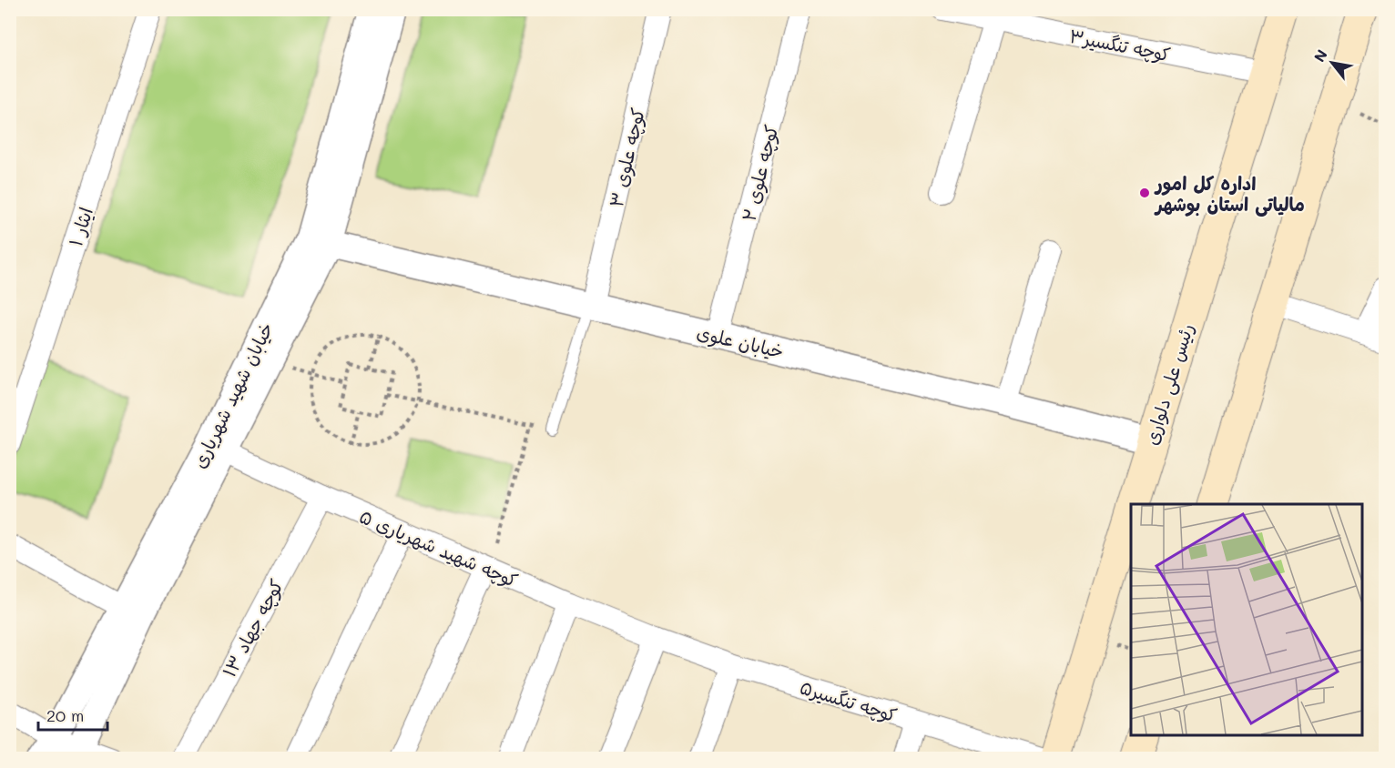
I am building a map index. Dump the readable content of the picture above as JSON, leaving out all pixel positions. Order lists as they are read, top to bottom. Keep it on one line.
{"streets":{"main road":["رئیس علی دلواری"],"street":["کوچه تنگسیر۳","کوچه علوی ۳","کوچه علوی ۲","ایثار ۱","خیابان علوی","خیابان شهید شهریاری","کوچه شهید شهریاری ۵","کوچه جهاد ۱۳","کوچه تنگسیر۵"]},"crossings":[["کوچه تنگسیر۳","رئیس علی دلواری"],["کوچه علوی ۳","خیابان علوی"],["کوچه علوی ۲","خیابان علوی"],["خیابان علوی","رئیس علی دلواری"],["خیابان علوی","خیابان شهید شهریاری"],["خیابان شهید شهریاری","کوچه شهید شهریاری ۵"],["کوچه شهید شهریاری ۵","کوچه جهاد ۱۳"],["کوچه شهید شهریاری ۵","کوچه تنگسیر۵"]],"places":["اداره کل امور مالیاتی استان بوشهر"],"scale_bar":"20 m","north":"top left"}
